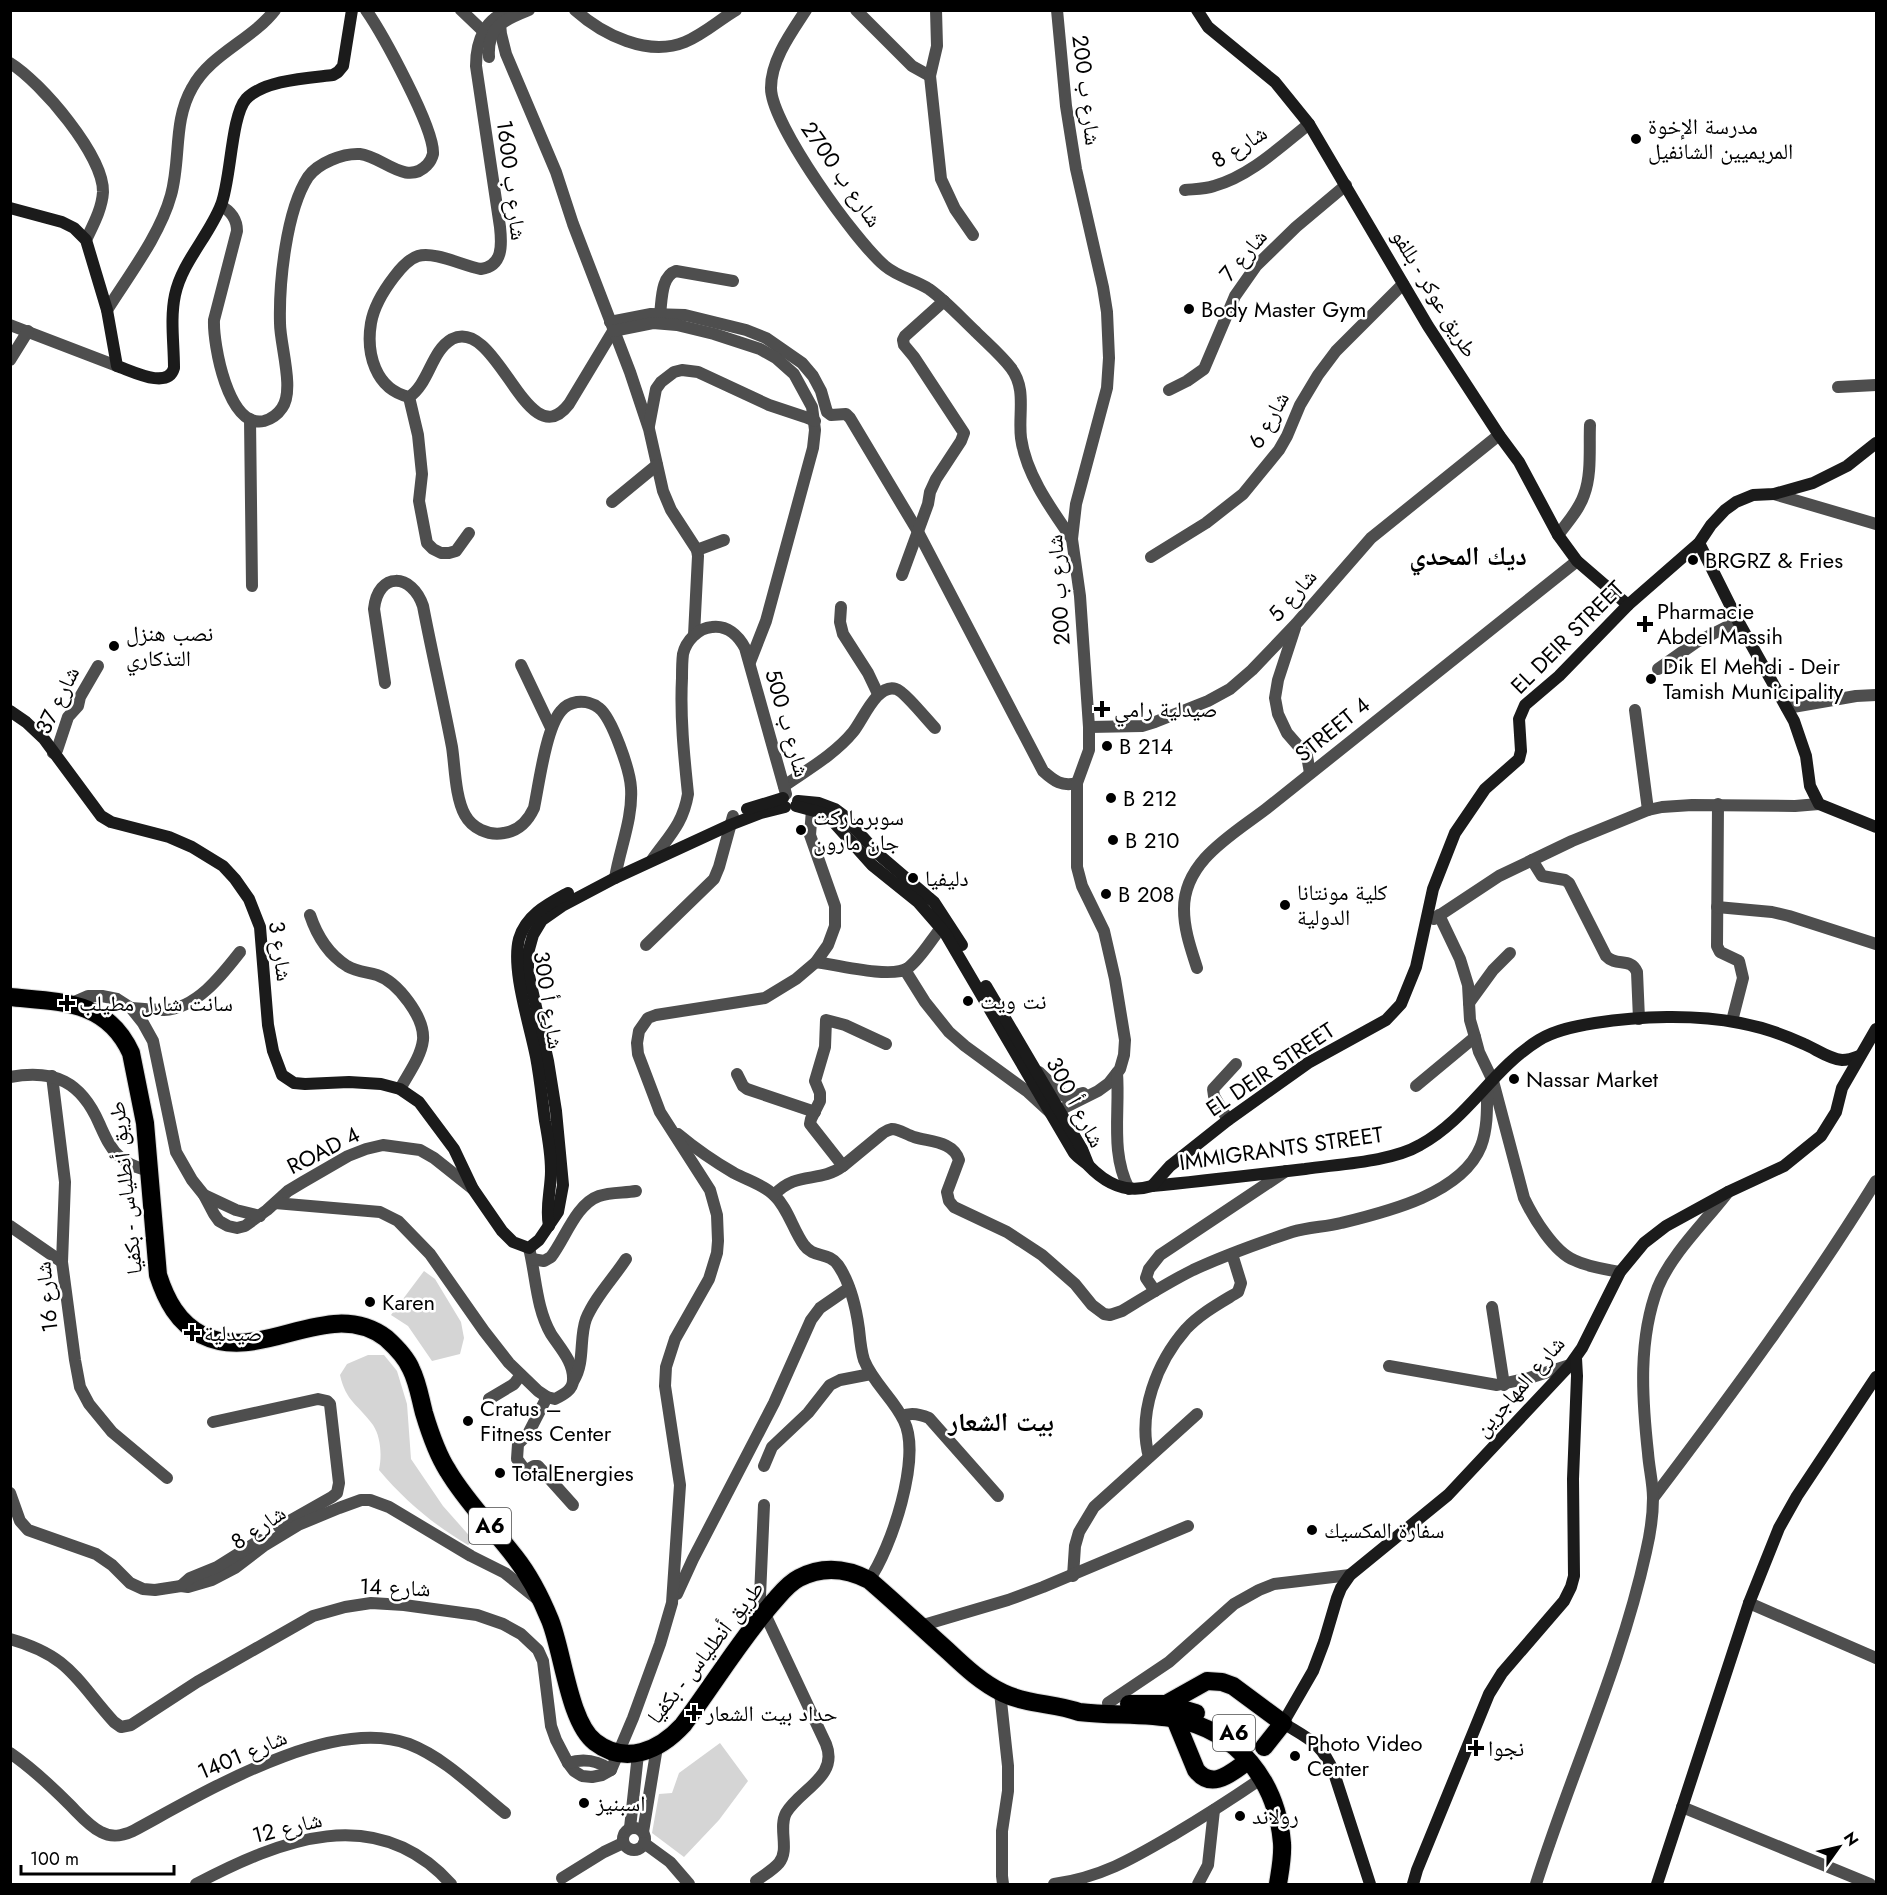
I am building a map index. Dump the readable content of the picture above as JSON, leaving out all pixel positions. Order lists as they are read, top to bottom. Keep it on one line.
{"streets":{"highway":["طريق أنطلياس - بكفيا","A6"],"street":["شارع ب 200","شارع 8","شارع ب 2700","شارع ب 1600","شارع 7","طريق عوكر - بللفو","شارع 6","شارع 5","EL DEIR STREET","شارع 37","شارع ب 500","STREET 4","شارع 3","شارع أ 300","IMMIGRANTS STREET","ROAD 4","شارع 16","شارع المهاجرين","شارع 14","شارع 1401","شارع 12"]},"crossings":[["شارع ب 200","شارع ب 2700"],["شارع ب 200","شارع 5"],["شارع ب 200","شارع أ 300"],["شارع 8","طريق عوكر - بللفو"],["شارع 8","طريق أنطلياس - بكفيا"],["شارع 7","طريق عوكر - بللفو"],["طريق عوكر - بللفو","شارع 6"],["طريق عوكر - بللفو","شارع 5"],["طريق عوكر - بللفو","EL DEIR STREET"],["طريق عوكر - بللفو","STREET 4"],["EL DEIR STREET","IMMIGRANTS STREET"],["شارع 37","شارع 3"],["شارع ب 500","شارع أ 300"],["شارع 3","ROAD 4"],["شارع أ 300","IMMIGRANTS STREET"],["طريق أنطلياس - بكفيا","A6"]],"districts":["ديك المحدي","بيت الشعار"],"places":{"other":["مدرسة الإخوة المريميين الشانفيل","Body Master Gym","BRGRZ & Fries","نصب هنزل التذكاري","Dik El Mehdi - Deir Tamish Municipality","B 214","B 212","سوبرماركت جان مارون","B 210","دليفيا","B 208","كلية مونتانا الدولية","نت ويت","Nassar Market","Karen","Cratus – Fitness Center","TotalEnergies","سفارة المكسيك","Photo Video Center","اسبنيز","رولاند"],"health":["Pharmacie Abdel Massih","صيدلية رامي","سانت شارل مطيلب","صيدلية","حداد بيت الشعار","نجوا"]},"scale_bar":"100 m","north":"top right"}
